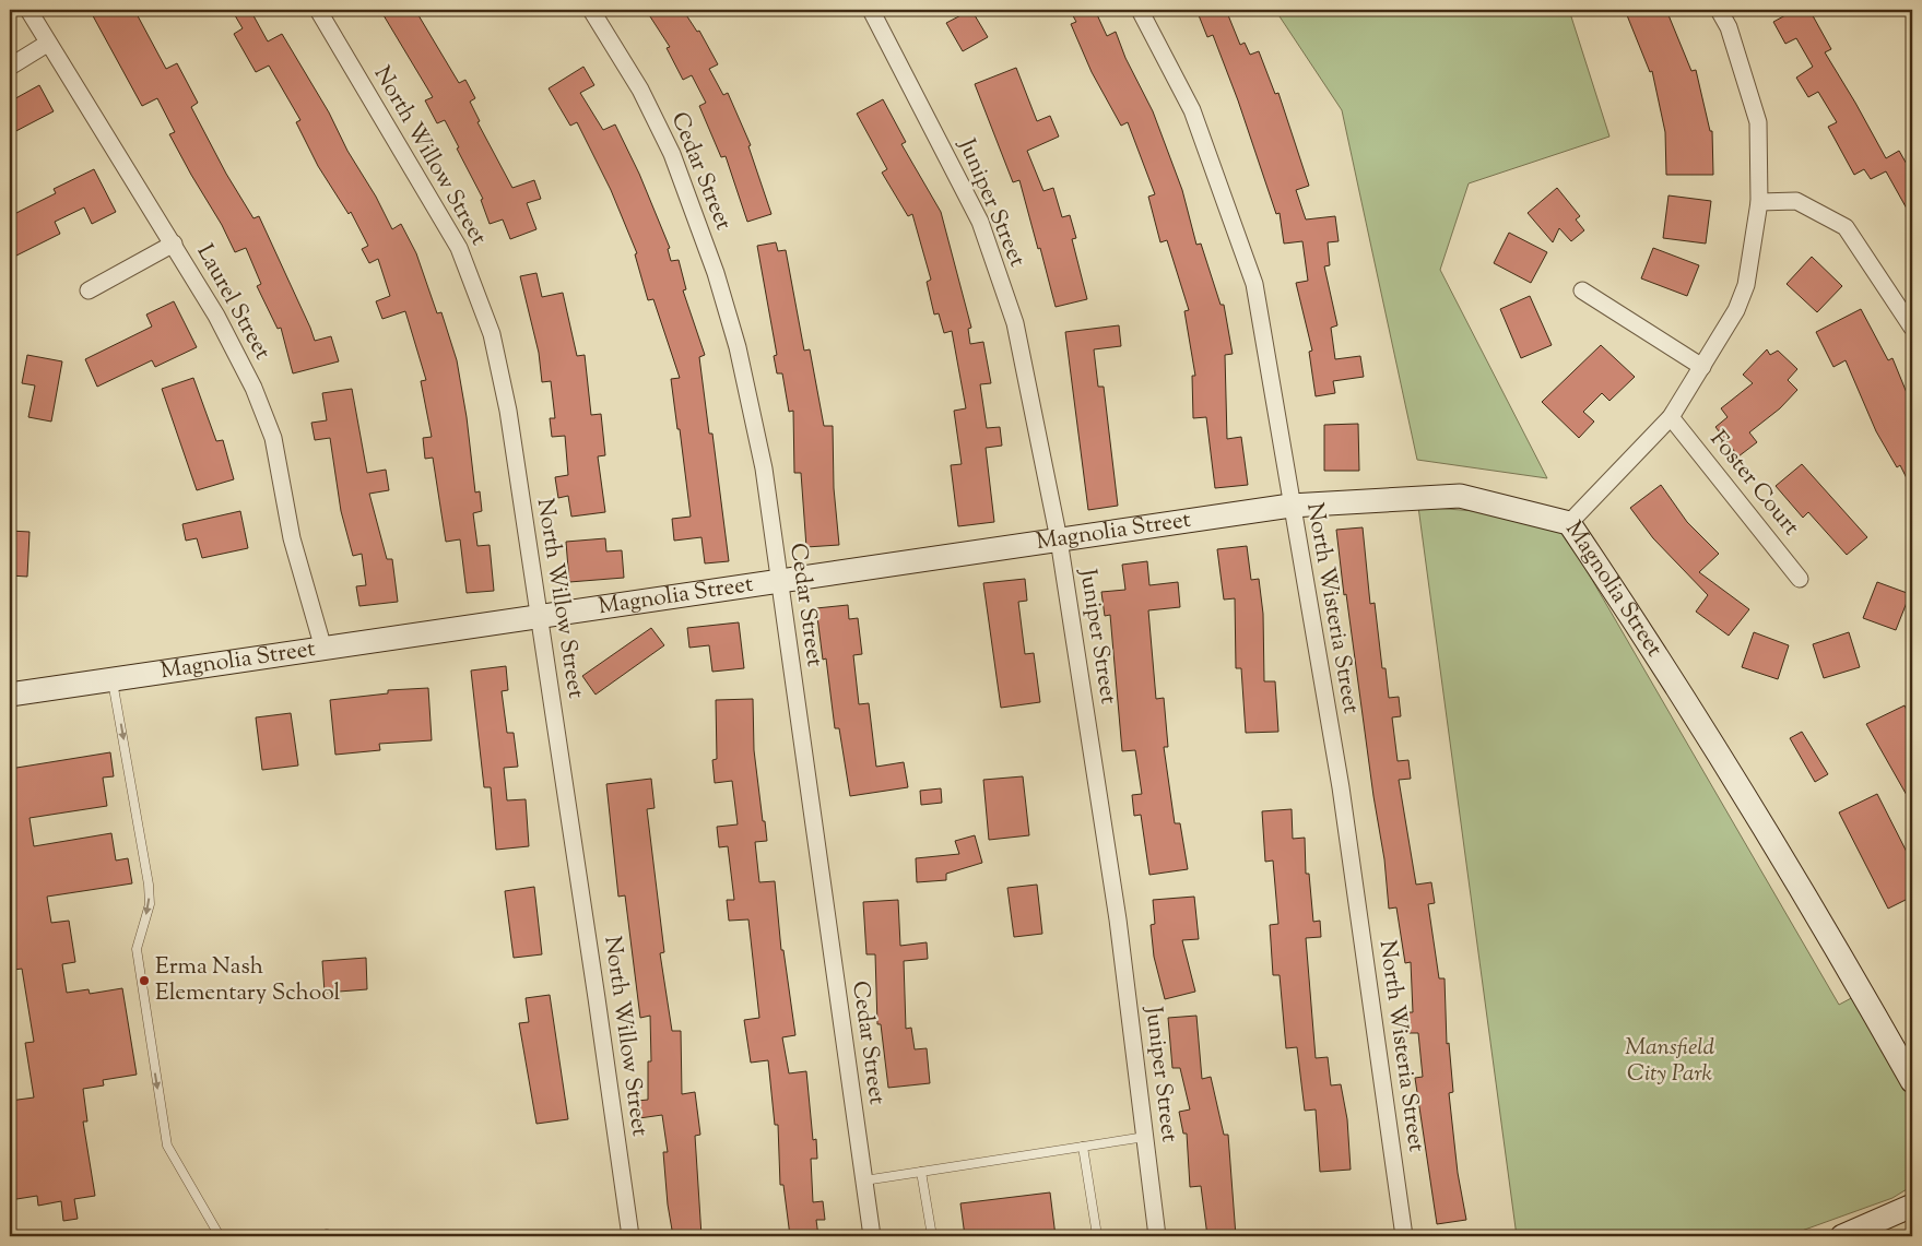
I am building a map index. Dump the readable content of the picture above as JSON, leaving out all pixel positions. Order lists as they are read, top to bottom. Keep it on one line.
{"streets":{"street":["North Willow Street","Cedar Street","Juniper Street","Laurel Street","Foster Court","Magnolia Street","North Wisteria Street"]},"crossings":[["North Willow Street","Magnolia Street"],["Cedar Street","Magnolia Street"],["Juniper Street","Magnolia Street"],["Laurel Street","Magnolia Street"],["Magnolia Street","North Wisteria Street"]],"parks":["Mansfield City Park"],"places":["Erma Nash Elementary School"]}
